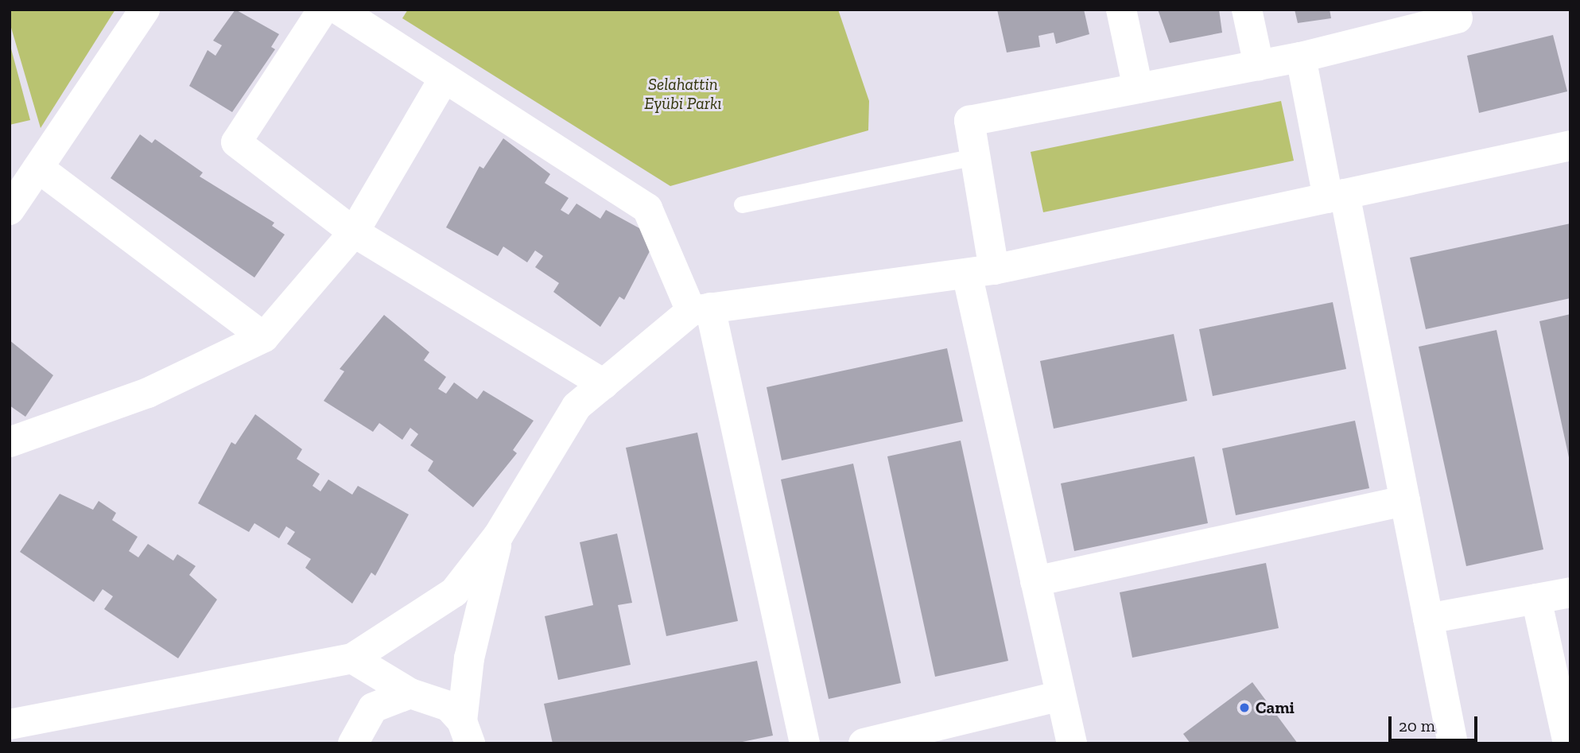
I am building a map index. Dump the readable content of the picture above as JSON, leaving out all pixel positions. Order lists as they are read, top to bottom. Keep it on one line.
{"parks":["Selahattin Eyübi Parkı"],"places":["Cami"],"scale_bar":"20 m"}
